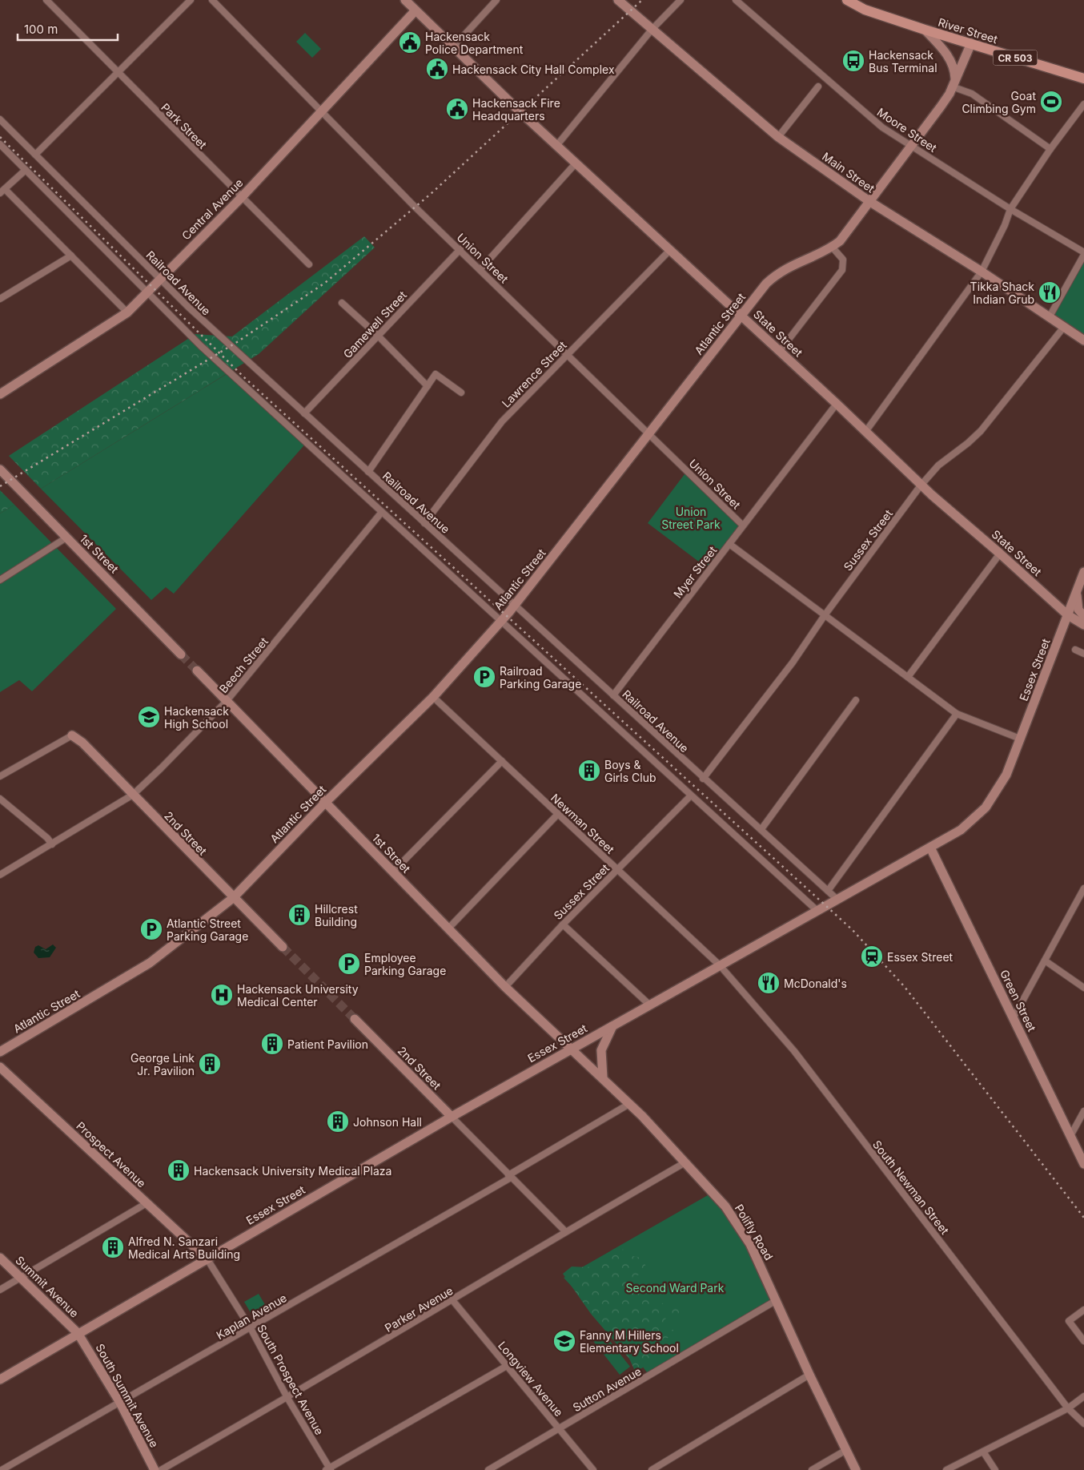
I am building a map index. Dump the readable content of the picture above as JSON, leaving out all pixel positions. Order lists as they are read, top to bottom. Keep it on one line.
{"streets":{"main road":["River Street","CR 503"],"street":["Park Street","Moore Street","Main Street","Central Avenue","Union Street","Railroad Avenue","Atlantic Street","Gamewell Street","State Street","Lawrence Street","Sussex Street","1st Street","Myer Street","Beech Street","Essex Street","Newman Street","2nd Street","Green Street","Prospect Avenue","South Newman Street","Polifly Road","Summit Avenue","Parker Avenue","Kaplan Avenue","Longview Avenue","South Prospect Avenue","Sutton Avenue","South Summit Avenue"]},"crossings":[["River Street","Atlantic Street"],["Park Street","Central Avenue"],["Moore Street","Atlantic Street"],["Main Street","Atlantic Street"],["Main Street","Sussex Street"],["Central Avenue","Union Street"],["Central Avenue","Railroad Avenue"],["Central Avenue","State Street"],["Union Street","Atlantic Street"],["Union Street","Gamewell Street"],["Union Street","Lawrence Street"],["Union Street","Myer Street"],["Railroad Avenue","Atlantic Street"],["Railroad Avenue","Gamewell Street"],["Railroad Avenue","Lawrence Street"],["Railroad Avenue","Sussex Street"],["Railroad Avenue","Myer Street"],["Railroad Avenue","Essex Street"],["Atlantic Street","State Street"],["Atlantic Street","1st Street"],["Atlantic Street","Newman Street"],["Atlantic Street","2nd Street"],["State Street","Lawrence Street"],["State Street","Sussex Street"],["State Street","Myer Street"],["State Street","Essex Street"],["Sussex Street","1st Street"],["Sussex Street","Newman Street"],["1st Street","Beech Street"],["1st Street","Essex Street"],["1st Street","Polifly Road"],["Beech Street","2nd Street"],["Essex Street","Newman Street"],["Essex Street","2nd Street"],["Essex Street","Green Street"],["Essex Street","Prospect Avenue"],["Essex Street","South Newman Street"],["Essex Street","Polifly Road"],["Essex Street","Summit Avenue"],["Essex Street","South Prospect Avenue"],["Essex Street","South Summit Avenue"],["Newman Street","South Newman Street"],["Prospect Avenue","South Prospect Avenue"],["Polifly Road","Parker Avenue"],["Polifly Road","Kaplan Avenue"],["Polifly Road","Sutton Avenue"],["Summit Avenue","South Summit Avenue"],["Parker Avenue","Longview Avenue"],["Parker Avenue","South Prospect Avenue"],["Kaplan Avenue","South Prospect Avenue"],["Kaplan Avenue","South Summit Avenue"],["Longview Avenue","Sutton Avenue"]],"parks":["Union Street Park","Second Ward Park"],"places":{"public building":["Hackensack Police Department","Hackensack City Hall Complex","Hackensack Fire Headquarters"],"bus stop":["Hackensack Bus Terminal"],"sports":["Goat Climbing Gym"],"restaurant":["Tikka Shack Indian Grub","McDonald's"],"parking":["Railroad Parking Garage","Atlantic Street Parking Garage","Employee Parking Garage"],"school or university":["Hackensack High School","Fanny M Hillers Elementary School"],"building":["Boys & Girls Club","Hillcrest Building","Patient Pavilion","George Link Jr. Pavilion","Johnson Hall","Hackensack University Medical Plaza","Alfred N. Sanzari Medical Arts Building"],"station":["Essex Street"],"hospital":["Hackensack University Medical Center"]},"scale_bar":"100 m"}
